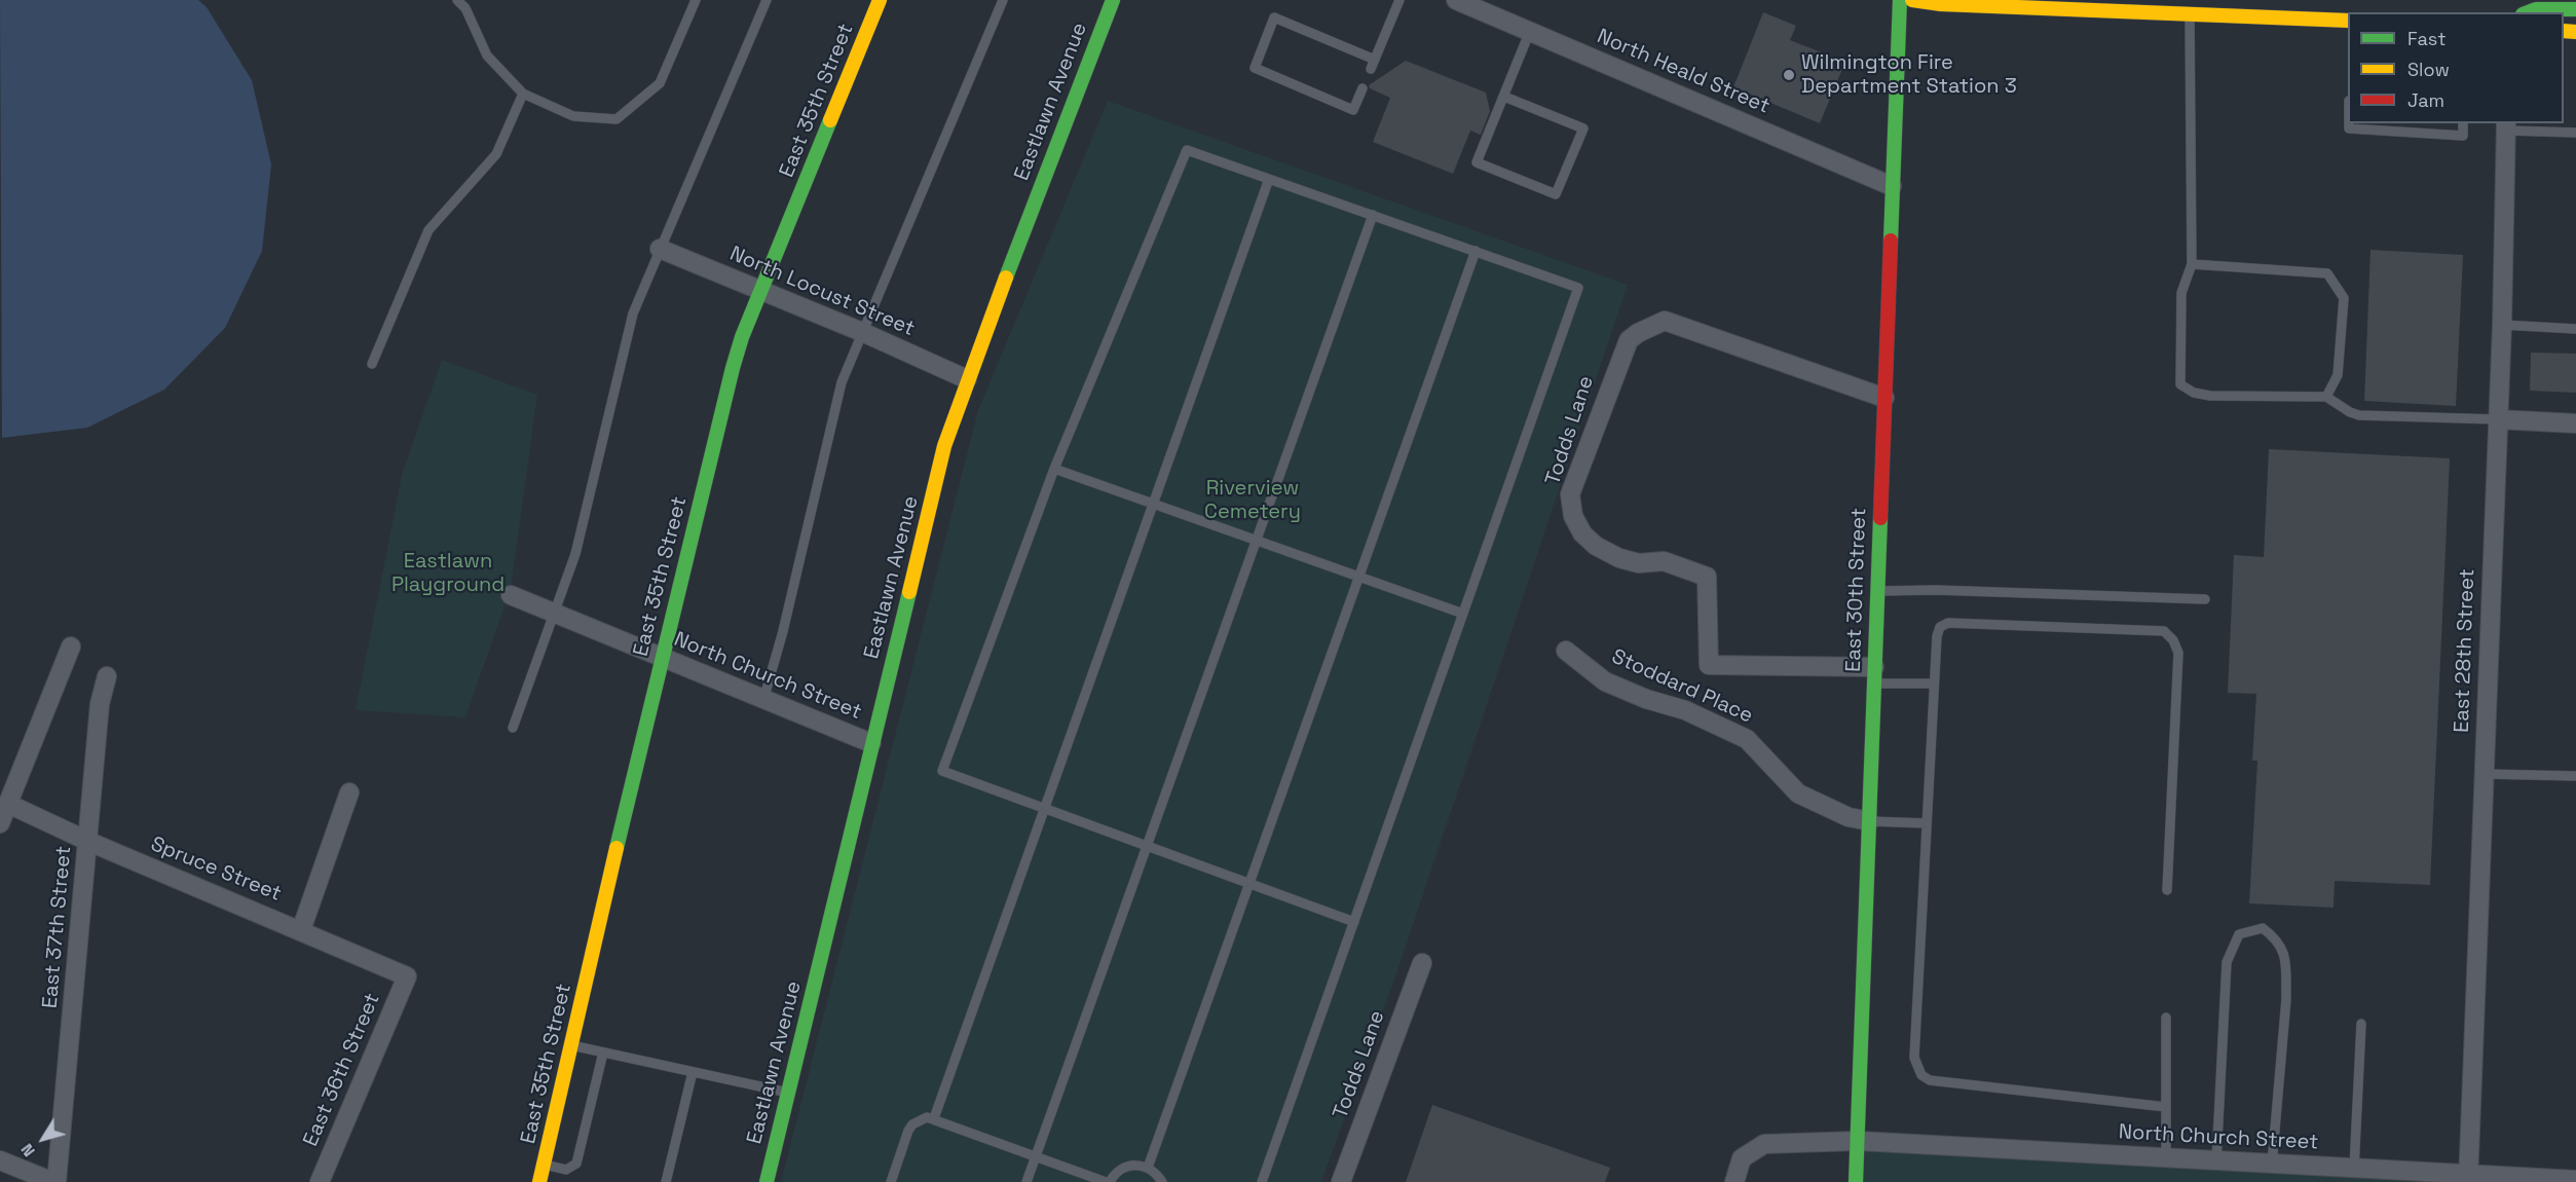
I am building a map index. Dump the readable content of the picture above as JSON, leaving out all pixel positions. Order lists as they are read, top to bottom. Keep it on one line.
{"streets":{"street":["North Heald Street","East 35th Street","Eastlawn Avenue","North Locust Street","Todds Lane","East 30th Street","East 28th Street","North Church Street","Stoddard Place","Spruce Street","East 37th Street","East 36th Street"]},"crossings":[["North Heald Street","East 30th Street"],["East 35th Street","North Locust Street"],["East 35th Street","North Church Street"],["Eastlawn Avenue","North Locust Street"],["Eastlawn Avenue","North Church Street"],["Todds Lane","East 30th Street"],["East 30th Street","North Church Street"],["East 30th Street","Stoddard Place"],["East 28th Street","North Church Street"],["Spruce Street","East 37th Street"],["Spruce Street","East 36th Street"]],"parks":["Riverview Cemetery","Eastlawn Playground"],"places":["Wilmington Fire Department Station 3"],"legend":["Fast","Slow","Jam"],"north":"bottom left"}
